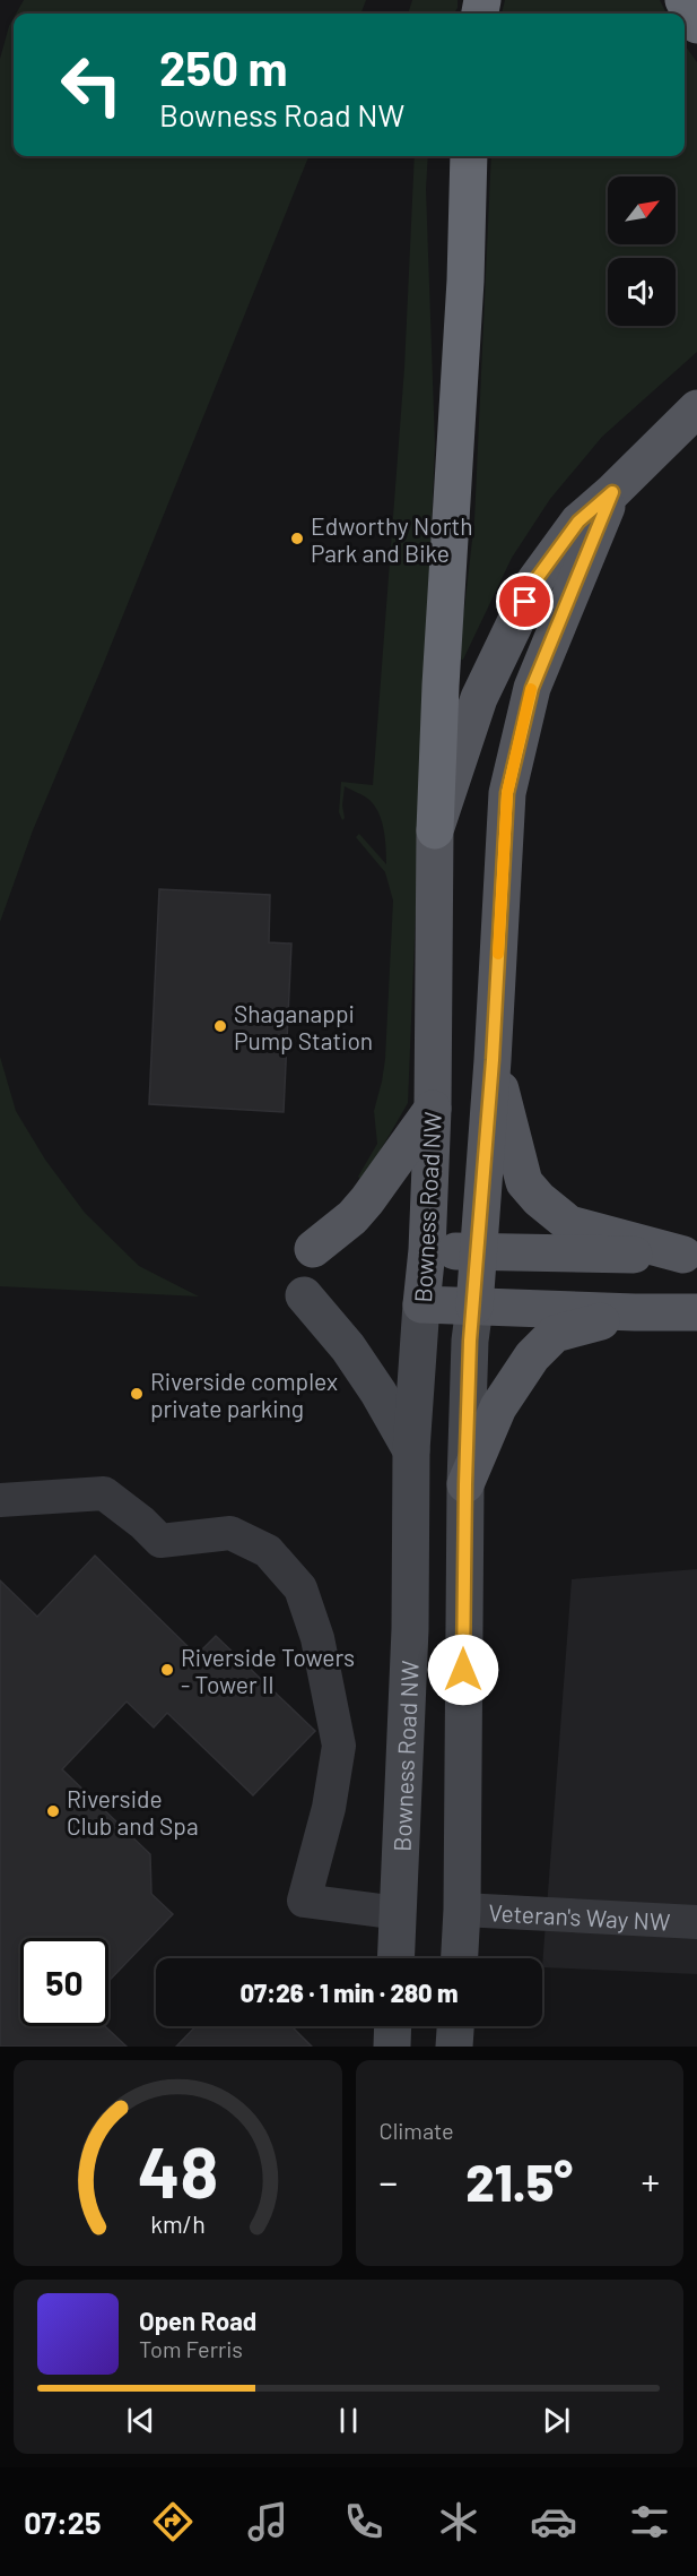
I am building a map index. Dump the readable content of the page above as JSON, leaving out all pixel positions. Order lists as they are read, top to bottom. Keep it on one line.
{"streets":{"main road":["Bowness Road NW"],"street":["Veteran's Way NW"]},"crossings":[["Bowness Road NW","Veteran's Way NW"]],"places":["Edworthy North Park and Bike","Shaganappi Pump Station","Riverside complex private parking","Riverside Towers - Tower II","Riverside Club and Spa"],"north":"top right","page":{"turn":["250 m","Bowness Road NW"],"limit":"50","trip":"07:26 · 1 min · 280 m","tile":"Climate","heat":["−","21.5°","+"],"song":["Open Road","Tom Ferris"],"tabs":"07:25","gauge":["48","km/h"]}}
